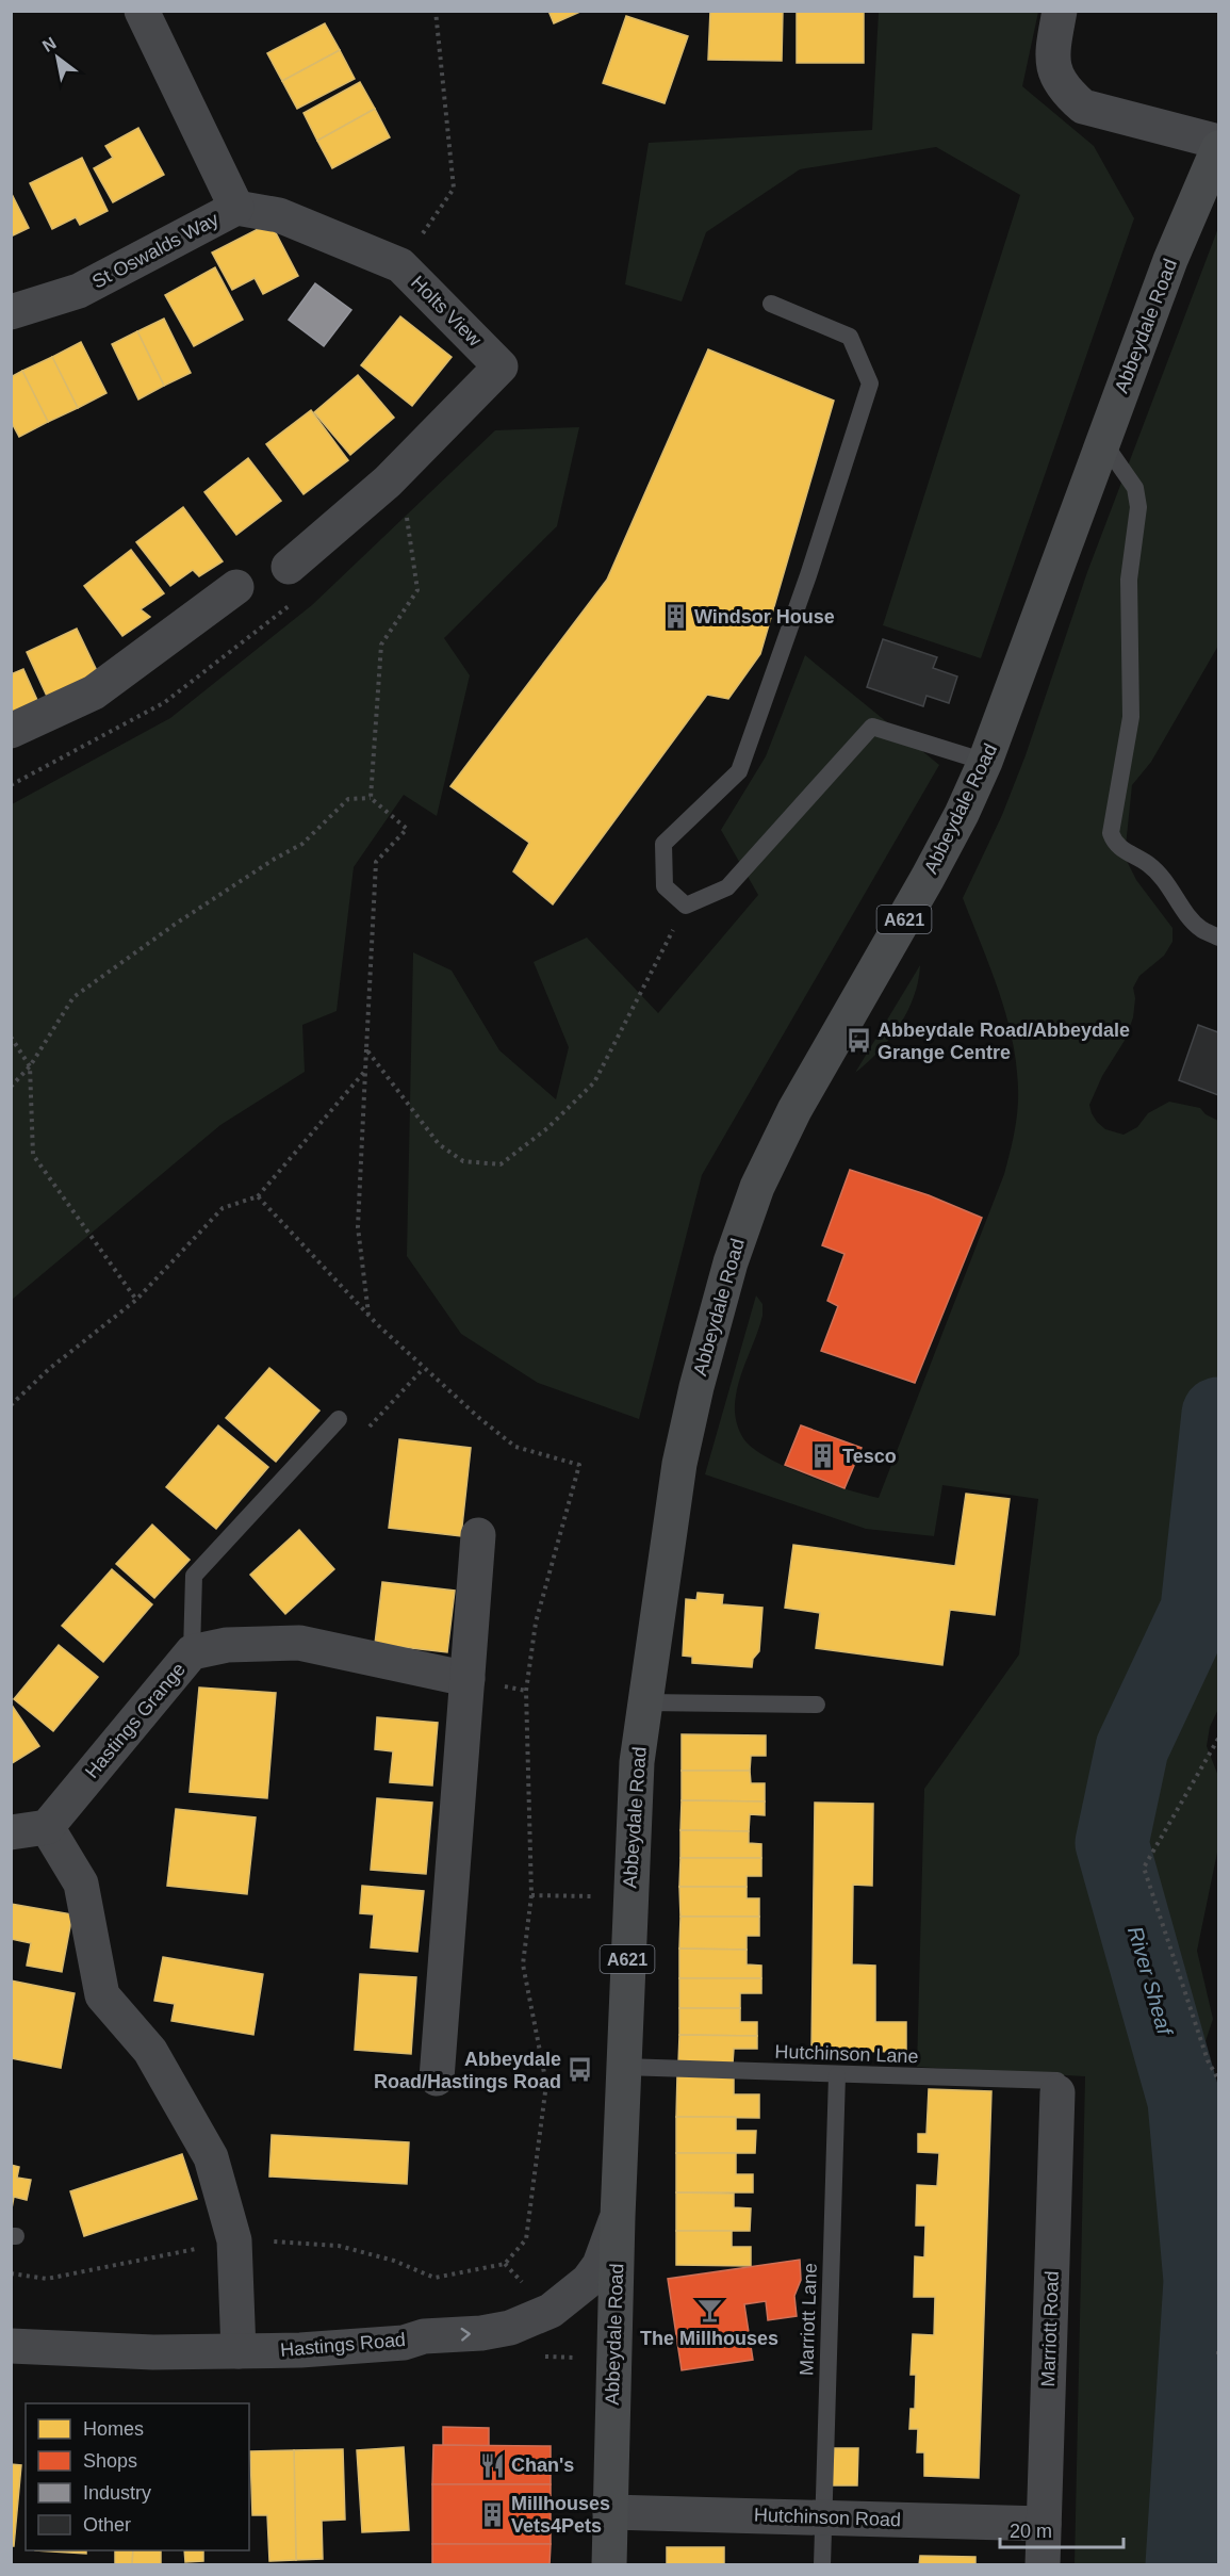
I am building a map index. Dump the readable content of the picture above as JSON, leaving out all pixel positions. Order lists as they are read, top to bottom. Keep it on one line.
{"streets":{"main road":["Abbeydale Road","A621"],"street":["St Oswalds Way","Holts View","Hastings Grange","Marriott Road","Hastings Road","Hutchinson Road"],"lane":["Hutchinson Lane","Marriott Lane"]},"crossings":[["St Oswalds Way","Holts View"],["Abbeydale Road","Hutchinson Lane"],["Abbeydale Road","Hastings Road"],["Abbeydale Road","Hutchinson Road"],["Hutchinson Lane","Marriott Lane"],["Hutchinson Lane","Marriott Road"],["Marriott Lane","Hutchinson Road"],["Marriott Road","Hutchinson Road"]],"one_way":["Hastings Road"],"water":["River Sheaf"],"places":{"building":["Windsor House","Tesco","Millhouses Vets4Pets"],"bus stop":["Abbeydale Road/Abbeydale Grange Centre","Abbeydale Road/Hastings Road"],"bar":["The Millhouses"],"restaurant":["Chan's"]},"legend":["Homes","Shops","Industry","Other"],"scale_bar":"20 m","north":"top left"}
